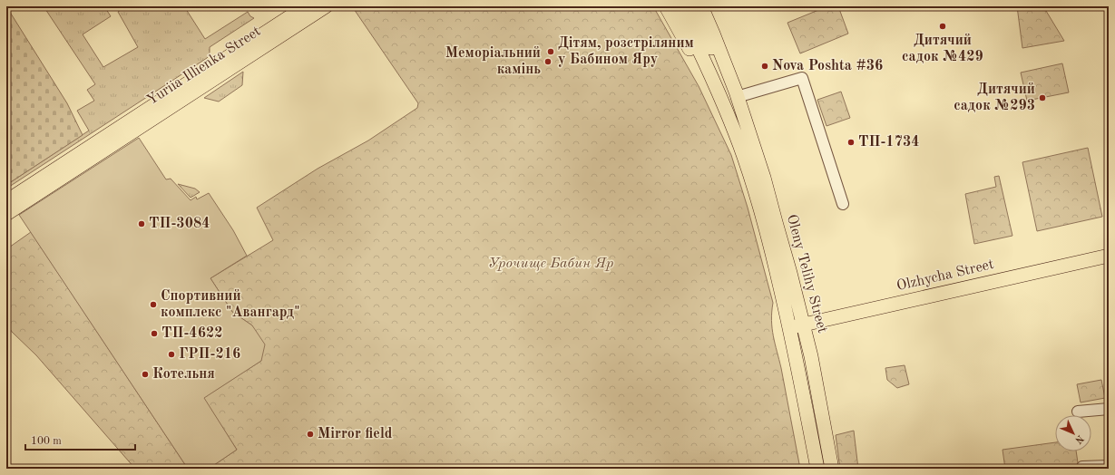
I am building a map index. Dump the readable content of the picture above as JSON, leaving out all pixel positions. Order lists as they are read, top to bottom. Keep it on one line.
{"streets":{"main road":["Yuriia Illienka Street","Oleny Telihy Street","Olzhycha Street"]},"crossings":[["Oleny Telihy Street","Olzhycha Street"]],"parks":["Урочище Бабин Яр"],"places":["Дитячий садок №429","Дітям, розстріляним у Бабином Яру","Меморіальний камінь","Nova Poshta #36","Дитячий садок №293","ТП-1734","ТП-3084","Спортивний комплекс \"Авангард\"","ТП-4622","ГРП-216","Котельня","Mirror field"],"scale_bar":"100 m","north":"bottom right"}
